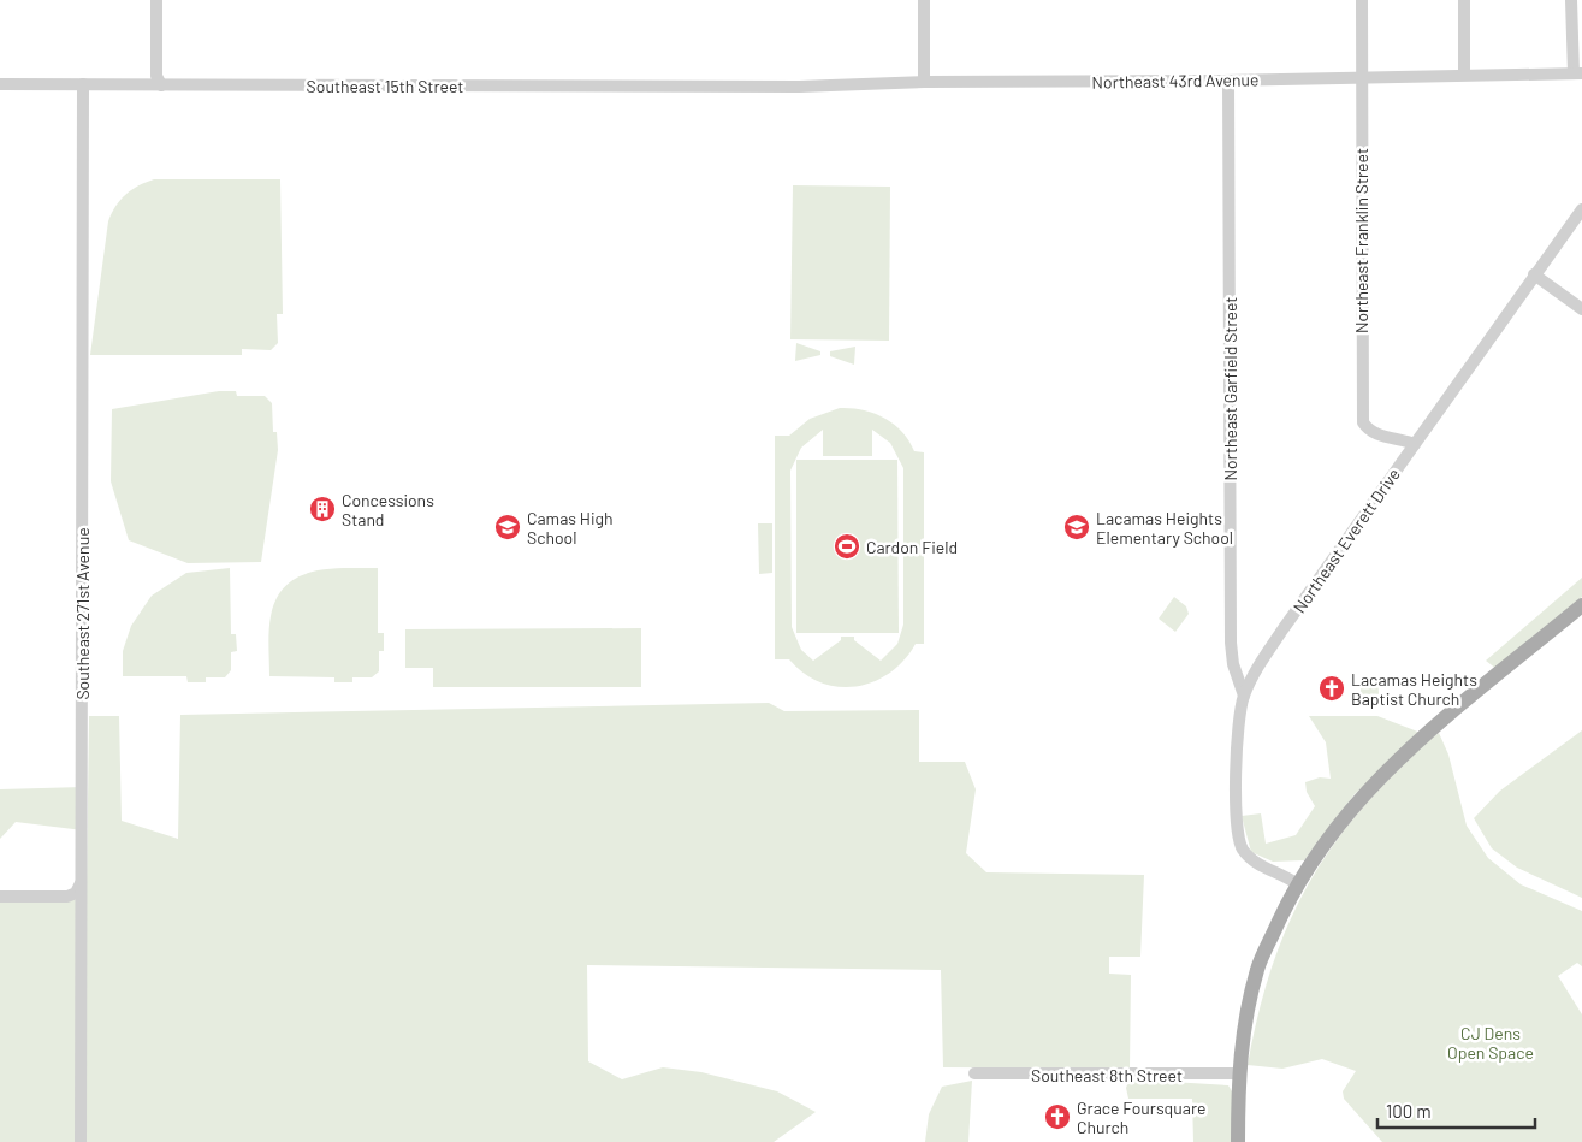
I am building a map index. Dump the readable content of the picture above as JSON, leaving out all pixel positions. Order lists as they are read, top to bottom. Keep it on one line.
{"streets":{"street":["Northeast 43rd Avenue","Southeast 15th Street","Northeast Franklin Street","Northeast Garfield Street","Northeast Everett Drive","Southeast 271st Avenue","Southeast 8th Street"]},"crossings":[["Northeast 43rd Avenue","Southeast 15th Street"],["Northeast 43rd Avenue","Northeast Franklin Street"],["Northeast 43rd Avenue","Northeast Garfield Street"],["Southeast 15th Street","Southeast 271st Avenue"],["Northeast Franklin Street","Northeast Everett Drive"],["Northeast Garfield Street","Northeast Everett Drive"]],"parks":["CJ Dens Open Space"],"places":{"building":["Concessions Stand"],"school or university":["Camas High School","Lacamas Heights Elementary School"],"sports":["Cardon Field"],"church":["Lacamas Heights Baptist Church","Grace Foursquare Church"]},"scale_bar":"100 m"}
